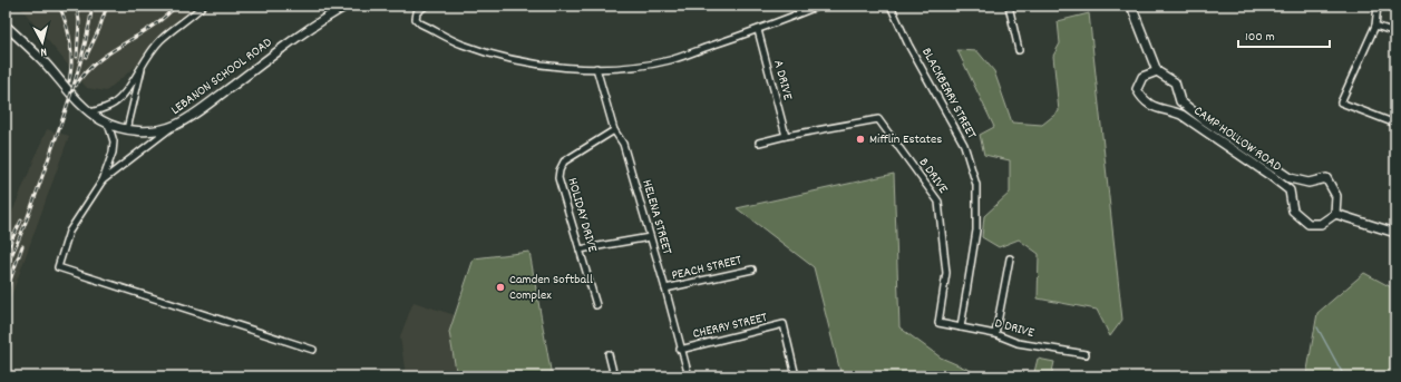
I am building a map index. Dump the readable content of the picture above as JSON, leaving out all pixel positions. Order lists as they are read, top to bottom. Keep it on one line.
{"streets":{"main road":["LEBANON SCHOOL ROAD","CAMP HOLLOW ROAD"],"street":["A DRIVE","BLACKBERRY STREET","B DRIVE","HOLIDAY DRIVE","HELENA STREET","PEACH STREET","CHERRY STREET","D DRIVE"]},"crossings":[["A DRIVE","B DRIVE"],["BLACKBERRY STREET","D DRIVE"],["B DRIVE","D DRIVE"],["HOLIDAY DRIVE","HELENA STREET"],["HELENA STREET","PEACH STREET"],["HELENA STREET","CHERRY STREET"]],"places":["Mifflin Estates","Camden Softball Complex"],"scale_bar":"100 m","north":"bottom"}
